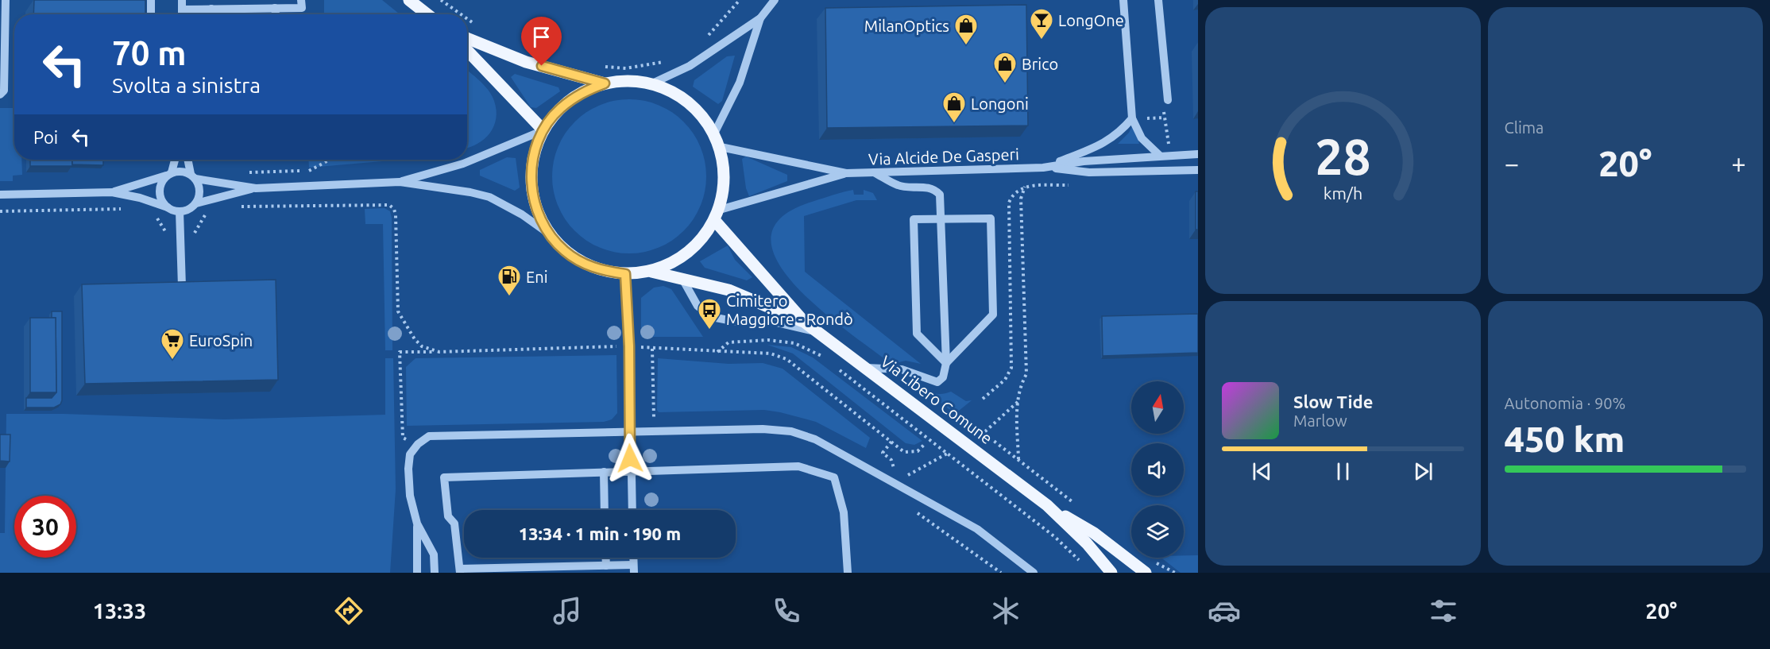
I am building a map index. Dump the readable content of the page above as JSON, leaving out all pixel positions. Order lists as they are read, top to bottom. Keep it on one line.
{"streets":{"main road":["Via Libero Comune"],"street":["Via Alcide De Gasperi"]},"crossings":[["Via Alcide De Gasperi","Via Libero Comune"]],"places":{"bar":["LongOne"],"shop":["MilanOptics","Brico","Longoni"],"fuel station":["Eni"],"bus stop":["Cimitero Maggiore - Rondò"],"supermarket":["EuroSpin"]},"north":"top","page":{"tile":["Clima",["Autonomia · 90%","450 km"]],"turn":["70 m","Svolta a sinistra"],"then":"Poi","heat":["−","20°","+"],"song":["Slow Tide","Marlow"],"limit":"30","trip":"13:34 · 1 min · 190 m","tabs":["13:33","20°"],"gauge":["28","km/h"]}}
